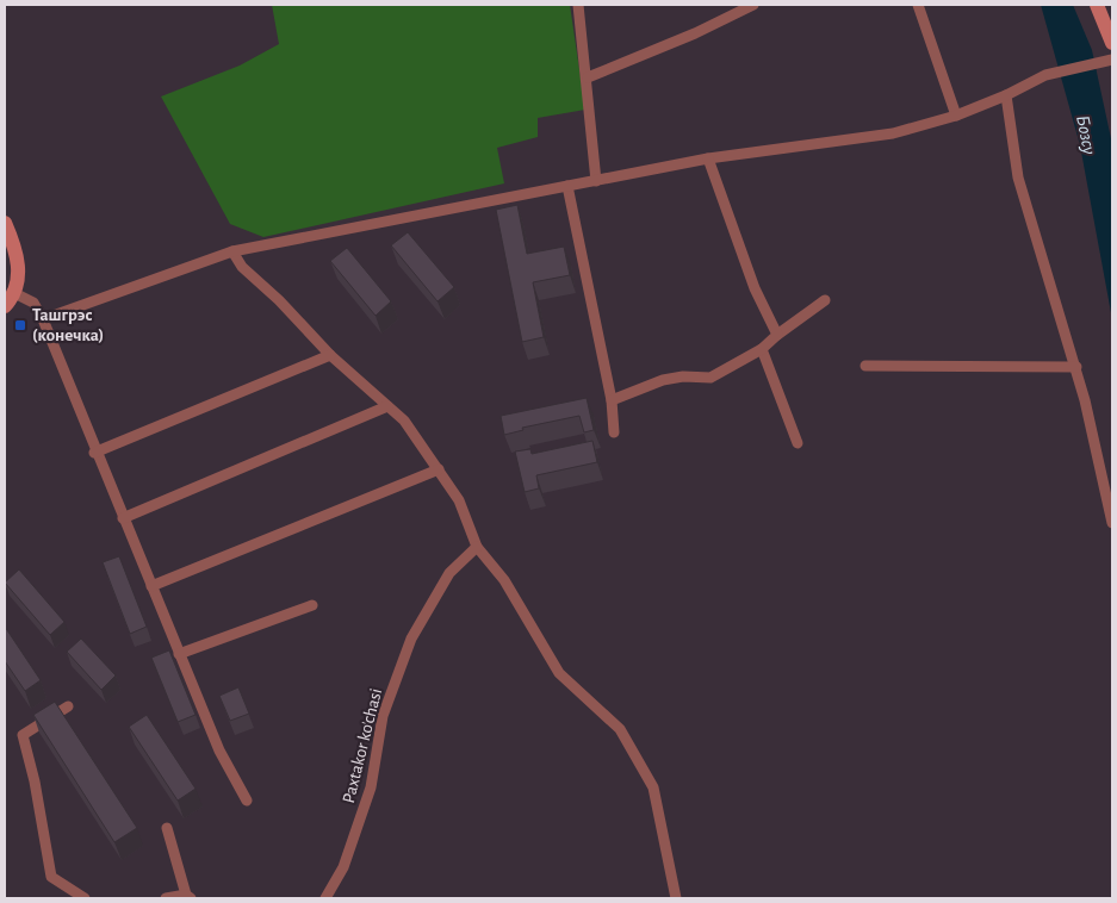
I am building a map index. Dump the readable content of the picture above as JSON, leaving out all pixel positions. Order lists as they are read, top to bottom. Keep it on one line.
{"streets":{"street":["Paxtakor ko'chasi"]},"water":["Бозсу"],"places":{"transit":["Ташгрэс (конечка)"]}}
